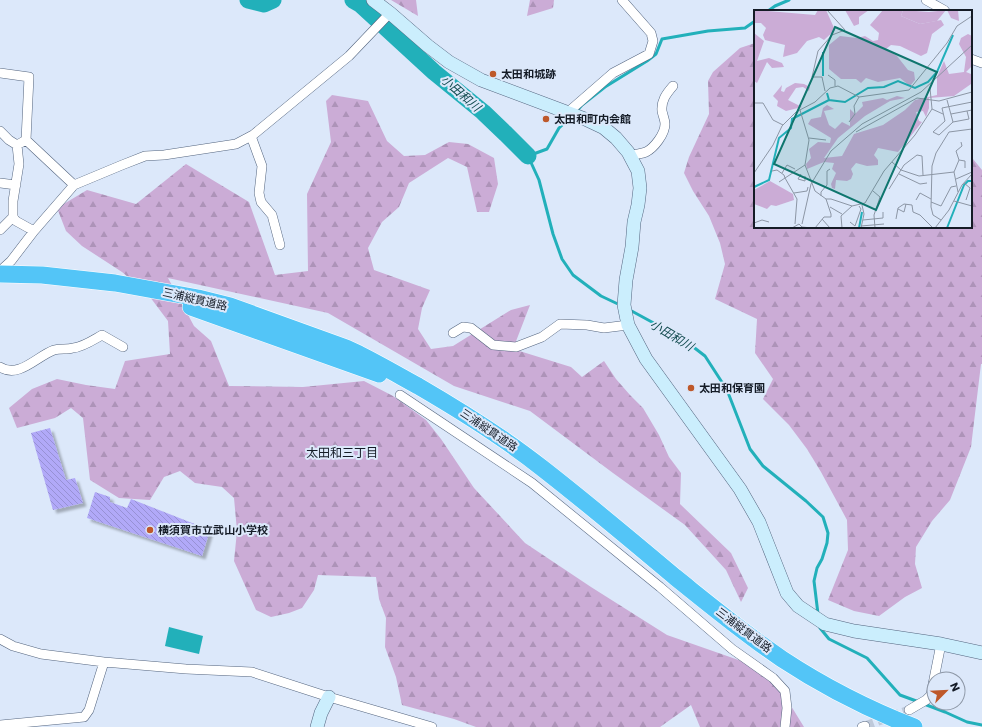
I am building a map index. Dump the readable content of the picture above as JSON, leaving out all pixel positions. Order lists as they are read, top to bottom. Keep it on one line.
{"streets":{"highway":["三浦縦貫道路"]},"districts":["太田和三丁目"],"water":["小田和川"],"places":["太田和城跡","太田和町内会館","太田和保育園","横須賀市立武山小学校"],"north":"top right"}
